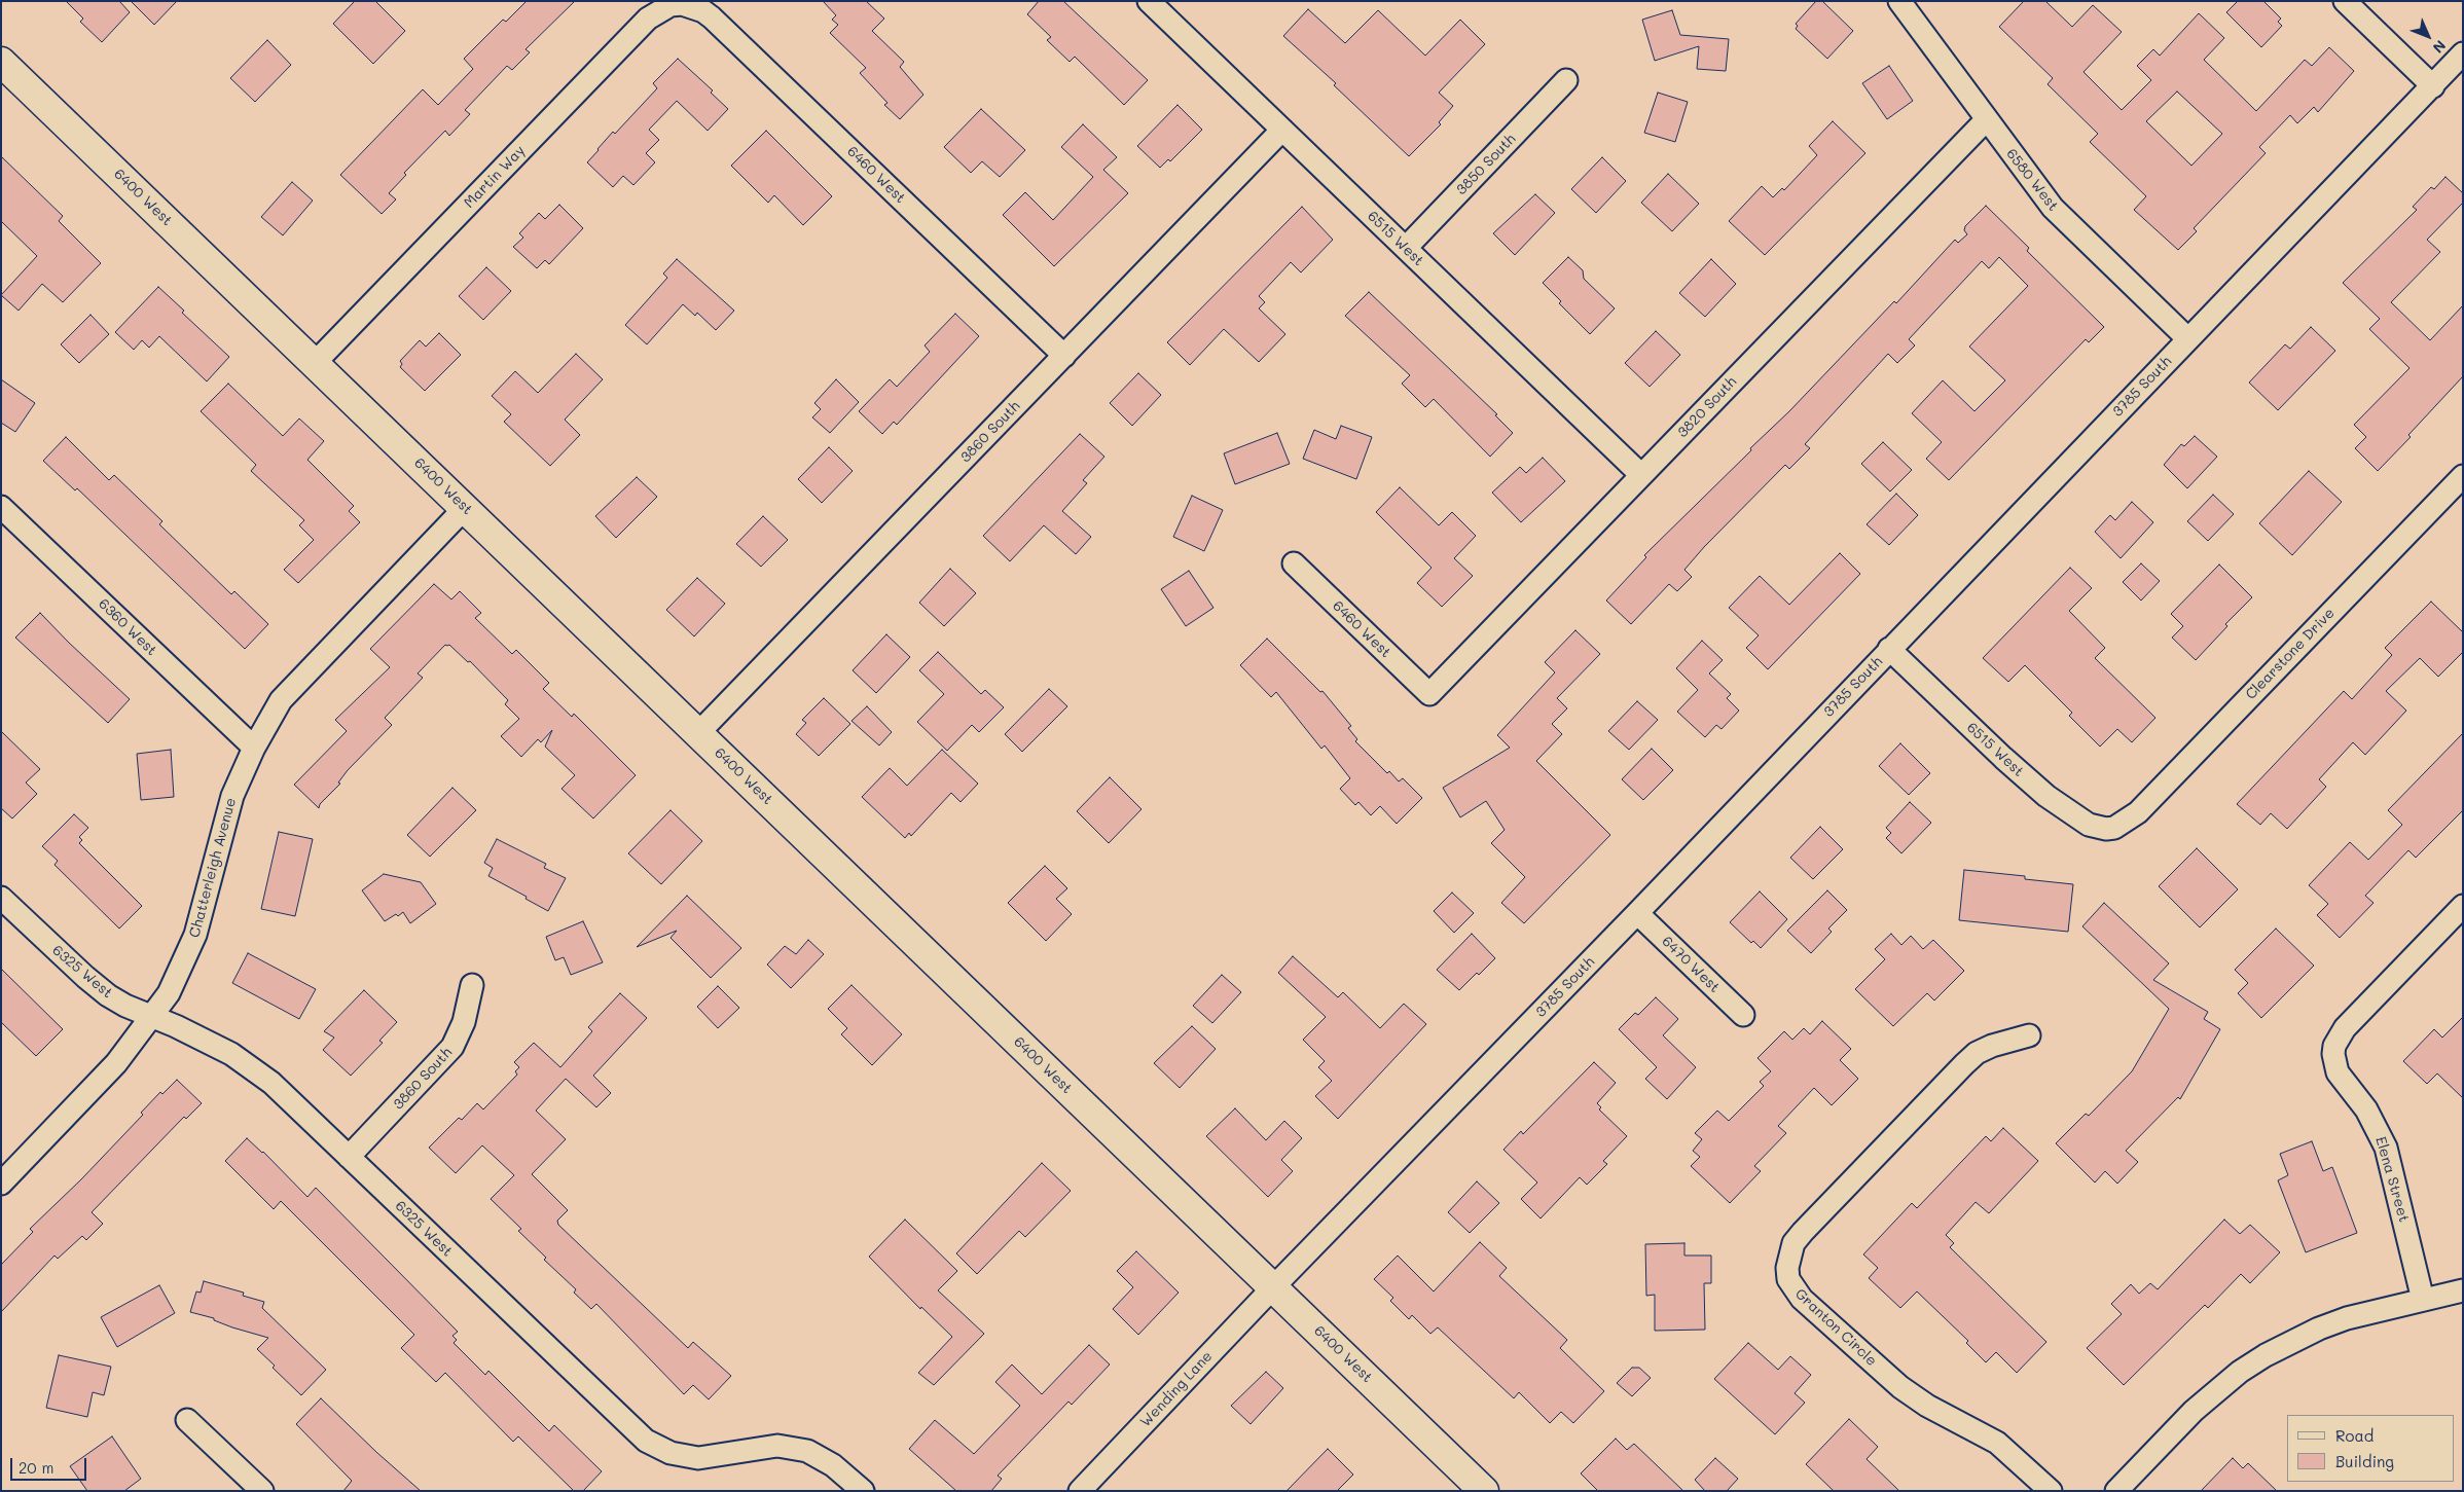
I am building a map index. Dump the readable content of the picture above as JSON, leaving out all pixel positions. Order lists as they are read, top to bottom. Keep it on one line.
{"streets":{"street":["3850 South","6460 West","Martin Way","6580 West","6400 West","6515 West","3785 South","3820 South","3860 South","6360 West","Clearstone Drive","Chatterleigh Avenue","6470 West","6325 West","Elena Street","Granton Circle","Wending Lane"]},"crossings":[["3850 South","6515 West"],["6460 West","Martin Way"],["6460 West","3820 South"],["6460 West","3860 South"],["Martin Way","6400 West"],["6580 West","3785 South"],["6580 West","3820 South"],["6400 West","3785 South"],["6400 West","3860 South"],["6400 West","Chatterleigh Avenue"],["6400 West","Wending Lane"],["6515 West","3785 South"],["6515 West","3820 South"],["6515 West","3860 South"],["6515 West","Clearstone Drive"],["3785 South","6470 West"],["3785 South","Wending Lane"],["3860 South","6325 West"],["6360 West","Chatterleigh Avenue"],["Chatterleigh Avenue","6325 West"]],"legend":["Road","Building"],"scale_bar":"20 m","north":"bottom right"}
